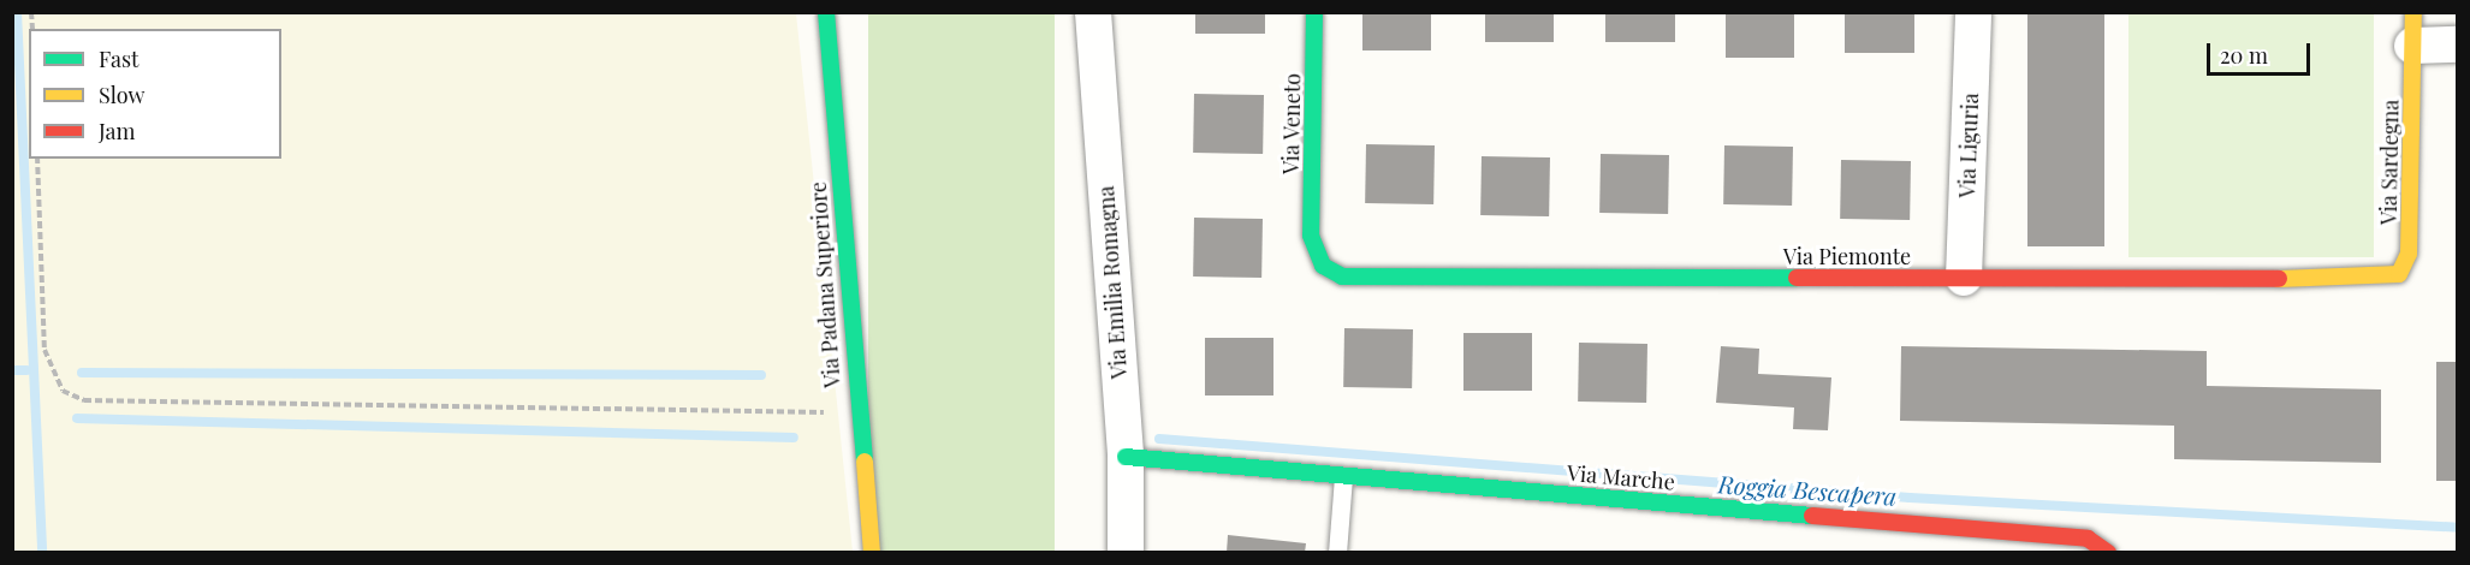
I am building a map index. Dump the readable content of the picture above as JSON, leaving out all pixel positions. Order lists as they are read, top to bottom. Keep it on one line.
{"streets":{"street":["Via Veneto","Via Liguria","Via Sardegna","Via Piemonte","Via Emilia Romagna","Via Padana Superiore","Via Marche"]},"crossings":[["Via Veneto","Via Piemonte"],["Via Liguria","Via Piemonte"],["Via Sardegna","Via Piemonte"],["Via Emilia Romagna","Via Marche"]],"water":["Roggia Bescapera"],"legend":["Fast","Slow","Jam"],"scale_bar":"20 m"}
